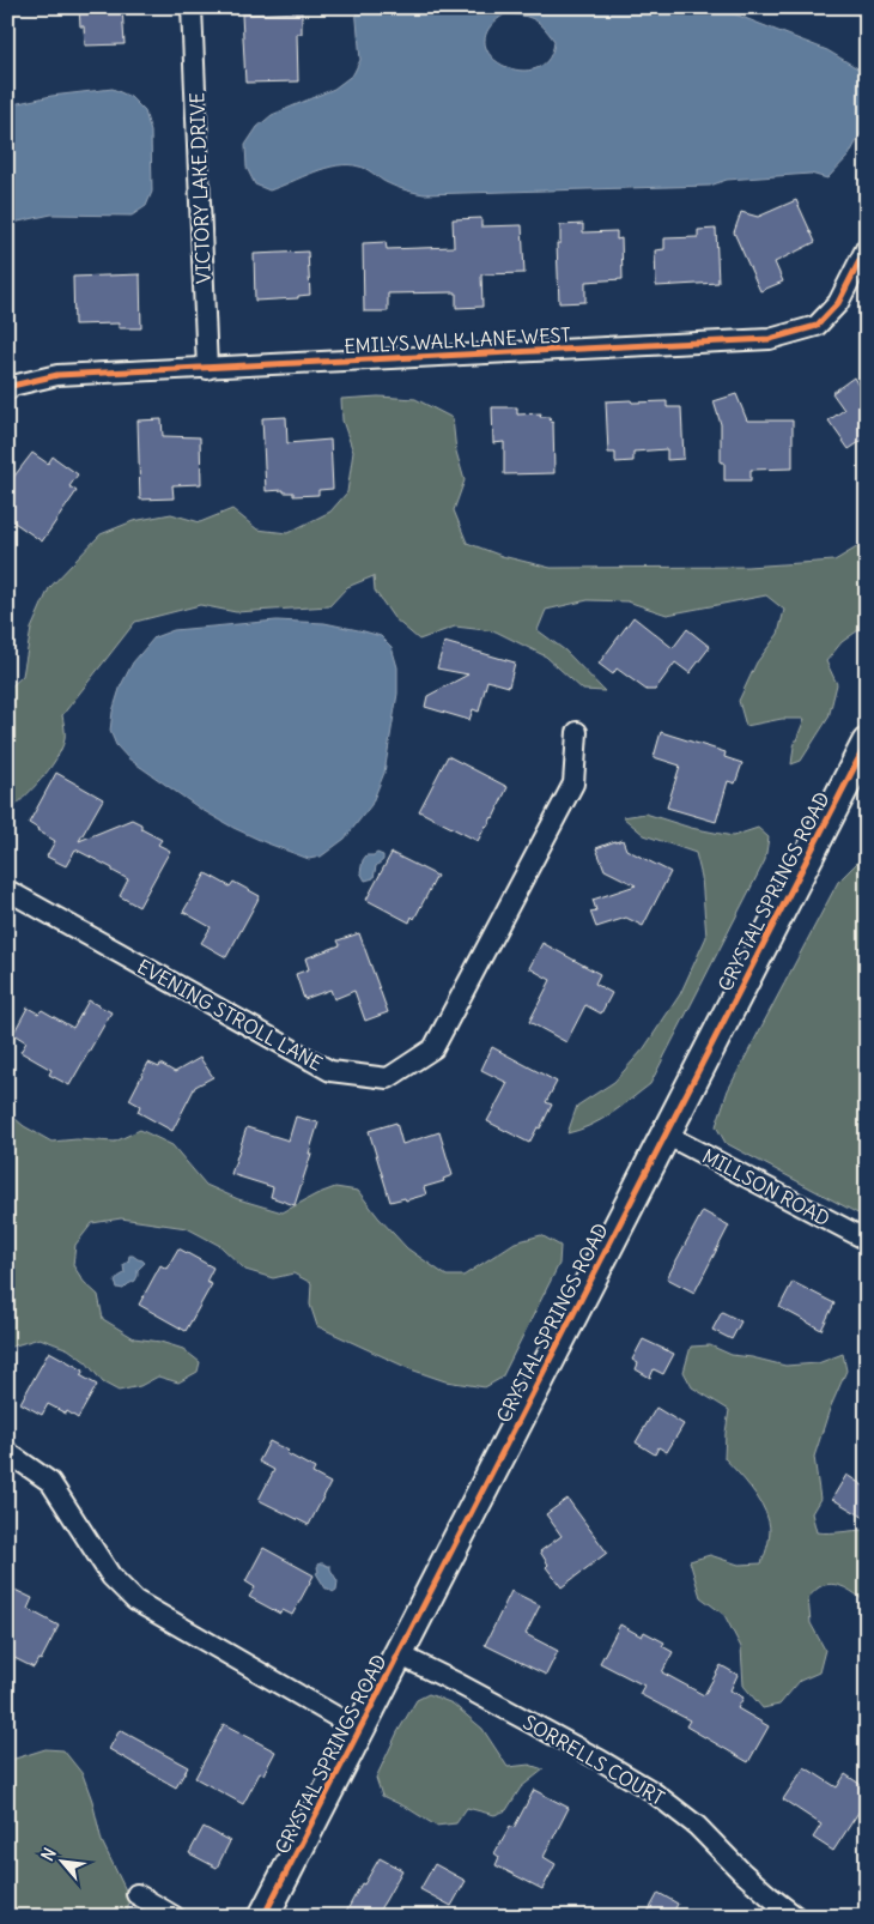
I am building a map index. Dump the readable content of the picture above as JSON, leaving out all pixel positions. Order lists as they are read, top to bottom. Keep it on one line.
{"streets":{"street":["VICTORY LAKE DRIVE","EMILYS WALK LANE WEST","CRYSTAL SPRINGS ROAD","EVENING STROLL LANE","MILLSON ROAD","SORRELLS COURT"]},"crossings":[["VICTORY LAKE DRIVE","EMILYS WALK LANE WEST"],["CRYSTAL SPRINGS ROAD","MILLSON ROAD"],["CRYSTAL SPRINGS ROAD","SORRELLS COURT"]],"north":"top left"}
